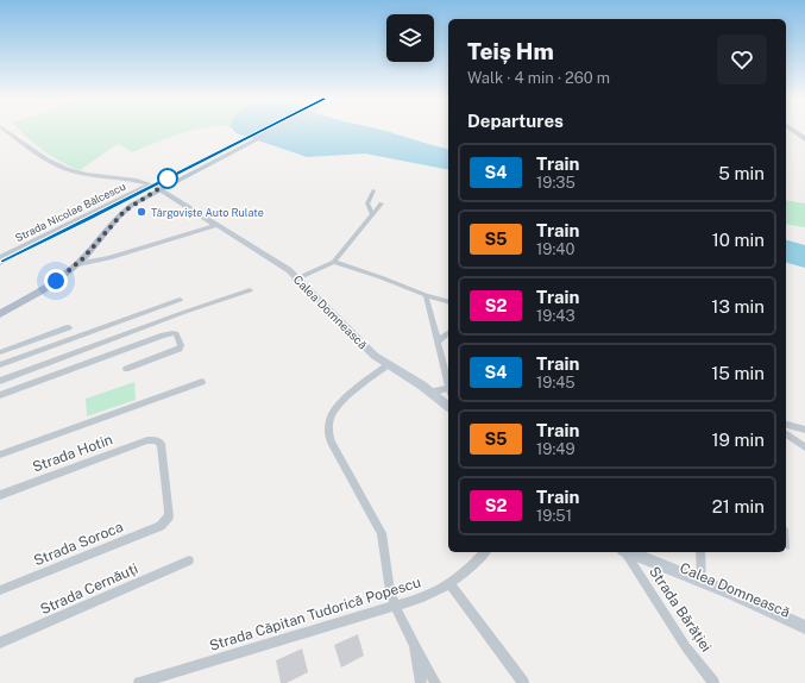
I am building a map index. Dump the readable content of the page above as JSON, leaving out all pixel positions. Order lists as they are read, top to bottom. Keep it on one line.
{"streets":{"main road":["Strada Nicolae Bălcescu","Calea Domnească"],"street":["Strada Hotin","Strada Soroca","Strada Cernăuți","Strada Bărăției","Strada Căpitan Tudorică Popescu"]},"crossings":[["Strada Nicolae Bălcescu","Calea Domnească"],["Strada Hotin","Strada Soroca"]],"places":["Târgoviște Auto Rulate"],"page":{"heading":[["Teiș Hm","Walk · 4 min · 260 m"],"Departures"],"list":[{"mark":"S4","name":"Train","note":"19:35","value":"5 min"},{"mark":"S5","name":"Train","note":"19:40","value":"10 min"},{"mark":"S2","name":"Train","note":"19:43","value":"13 min"},{"mark":"S4","name":"Train","note":"19:45","value":"15 min"},{"mark":"S5","name":"Train","note":"19:49","value":"19 min"},{"mark":"S2","name":"Train","note":"19:51","value":"21 min"}]}}
